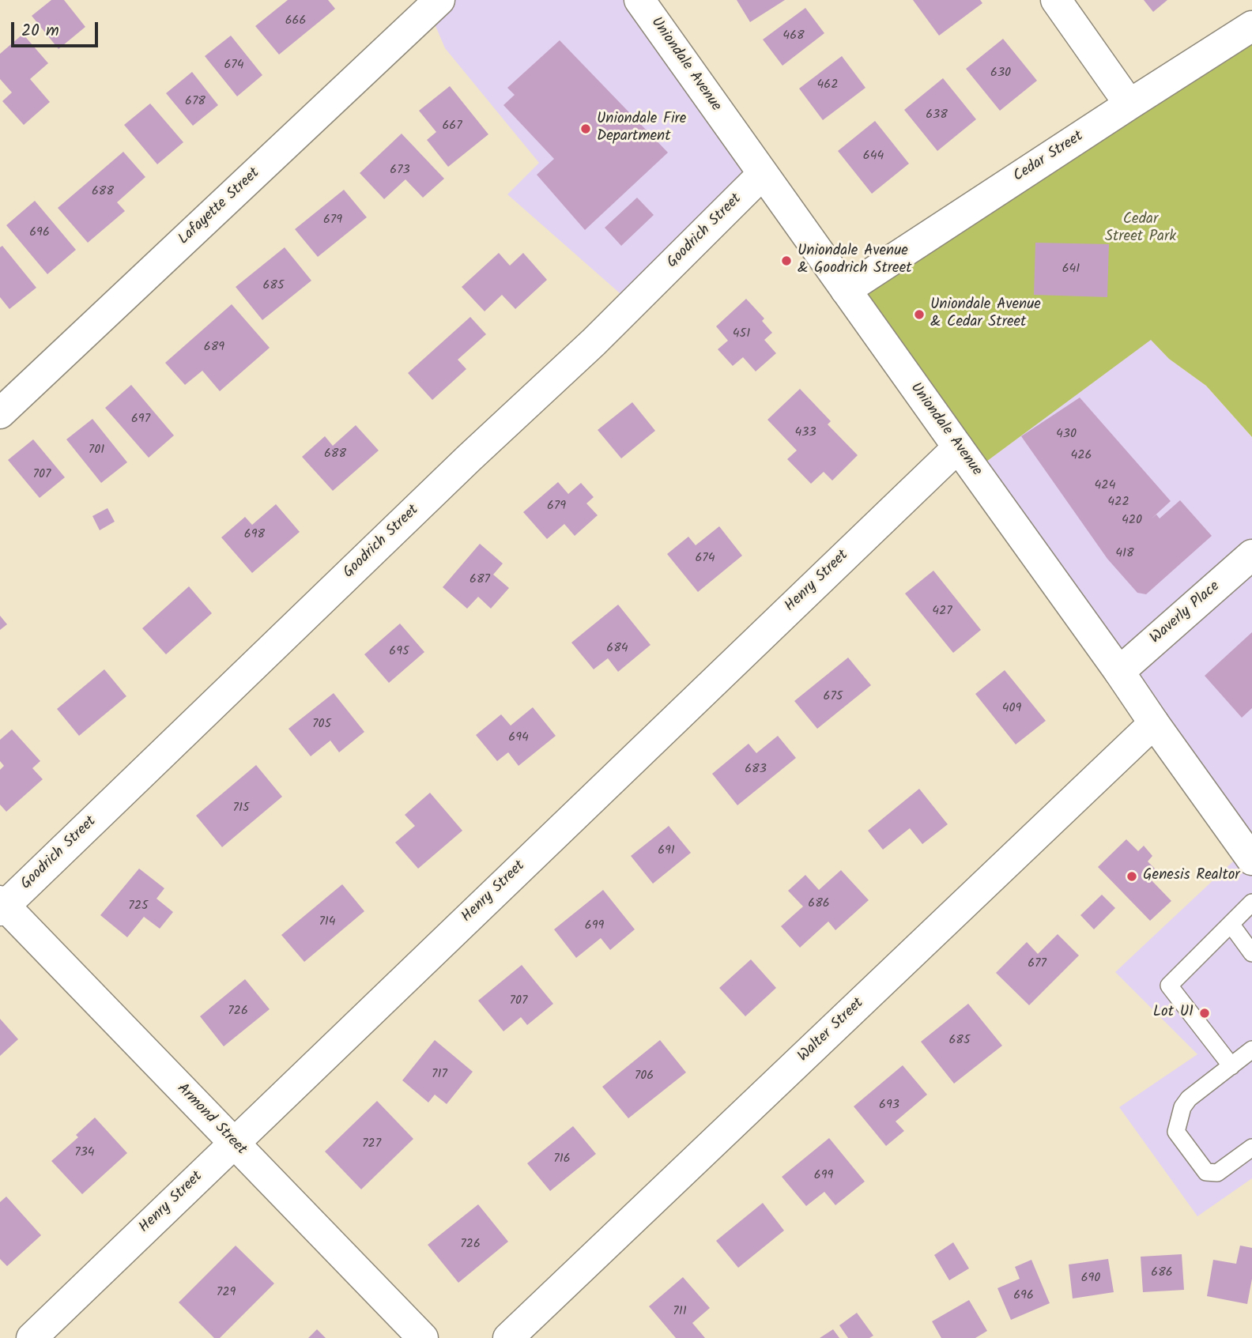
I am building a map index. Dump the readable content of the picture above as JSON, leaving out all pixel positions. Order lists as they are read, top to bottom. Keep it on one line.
{"streets":{"street":["Uniondale Avenue","Cedar Street","Lafayette Street","Goodrich Street","Henry Street","Waverly Place","Walter Street","Armond Street"]},"crossings":[["Uniondale Avenue","Cedar Street"],["Uniondale Avenue","Goodrich Street"],["Uniondale Avenue","Henry Street"],["Uniondale Avenue","Waverly Place"],["Uniondale Avenue","Walter Street"],["Goodrich Street","Armond Street"],["Henry Street","Armond Street"]],"parks":["Cedar Street Park"],"places":["Uniondale Fire Department","Uniondale Avenue & Goodrich Street","Uniondale Avenue & Cedar Street","Genesis Realtor","Lot U1"],"house_numbers":["666","468","674","630","462","678","638","667","644","673","688","679","696","641","685","451","689","697","433","430","701","688","426","707","424","422","679","420","698","418","674","687","427","684","695","675","409","705","694","683","715","691","686","725","714","699","677","707","726","685","717","706","693","727","734","716","699","726","686","690","729","696","711"],"scale_bar":"20 m"}
